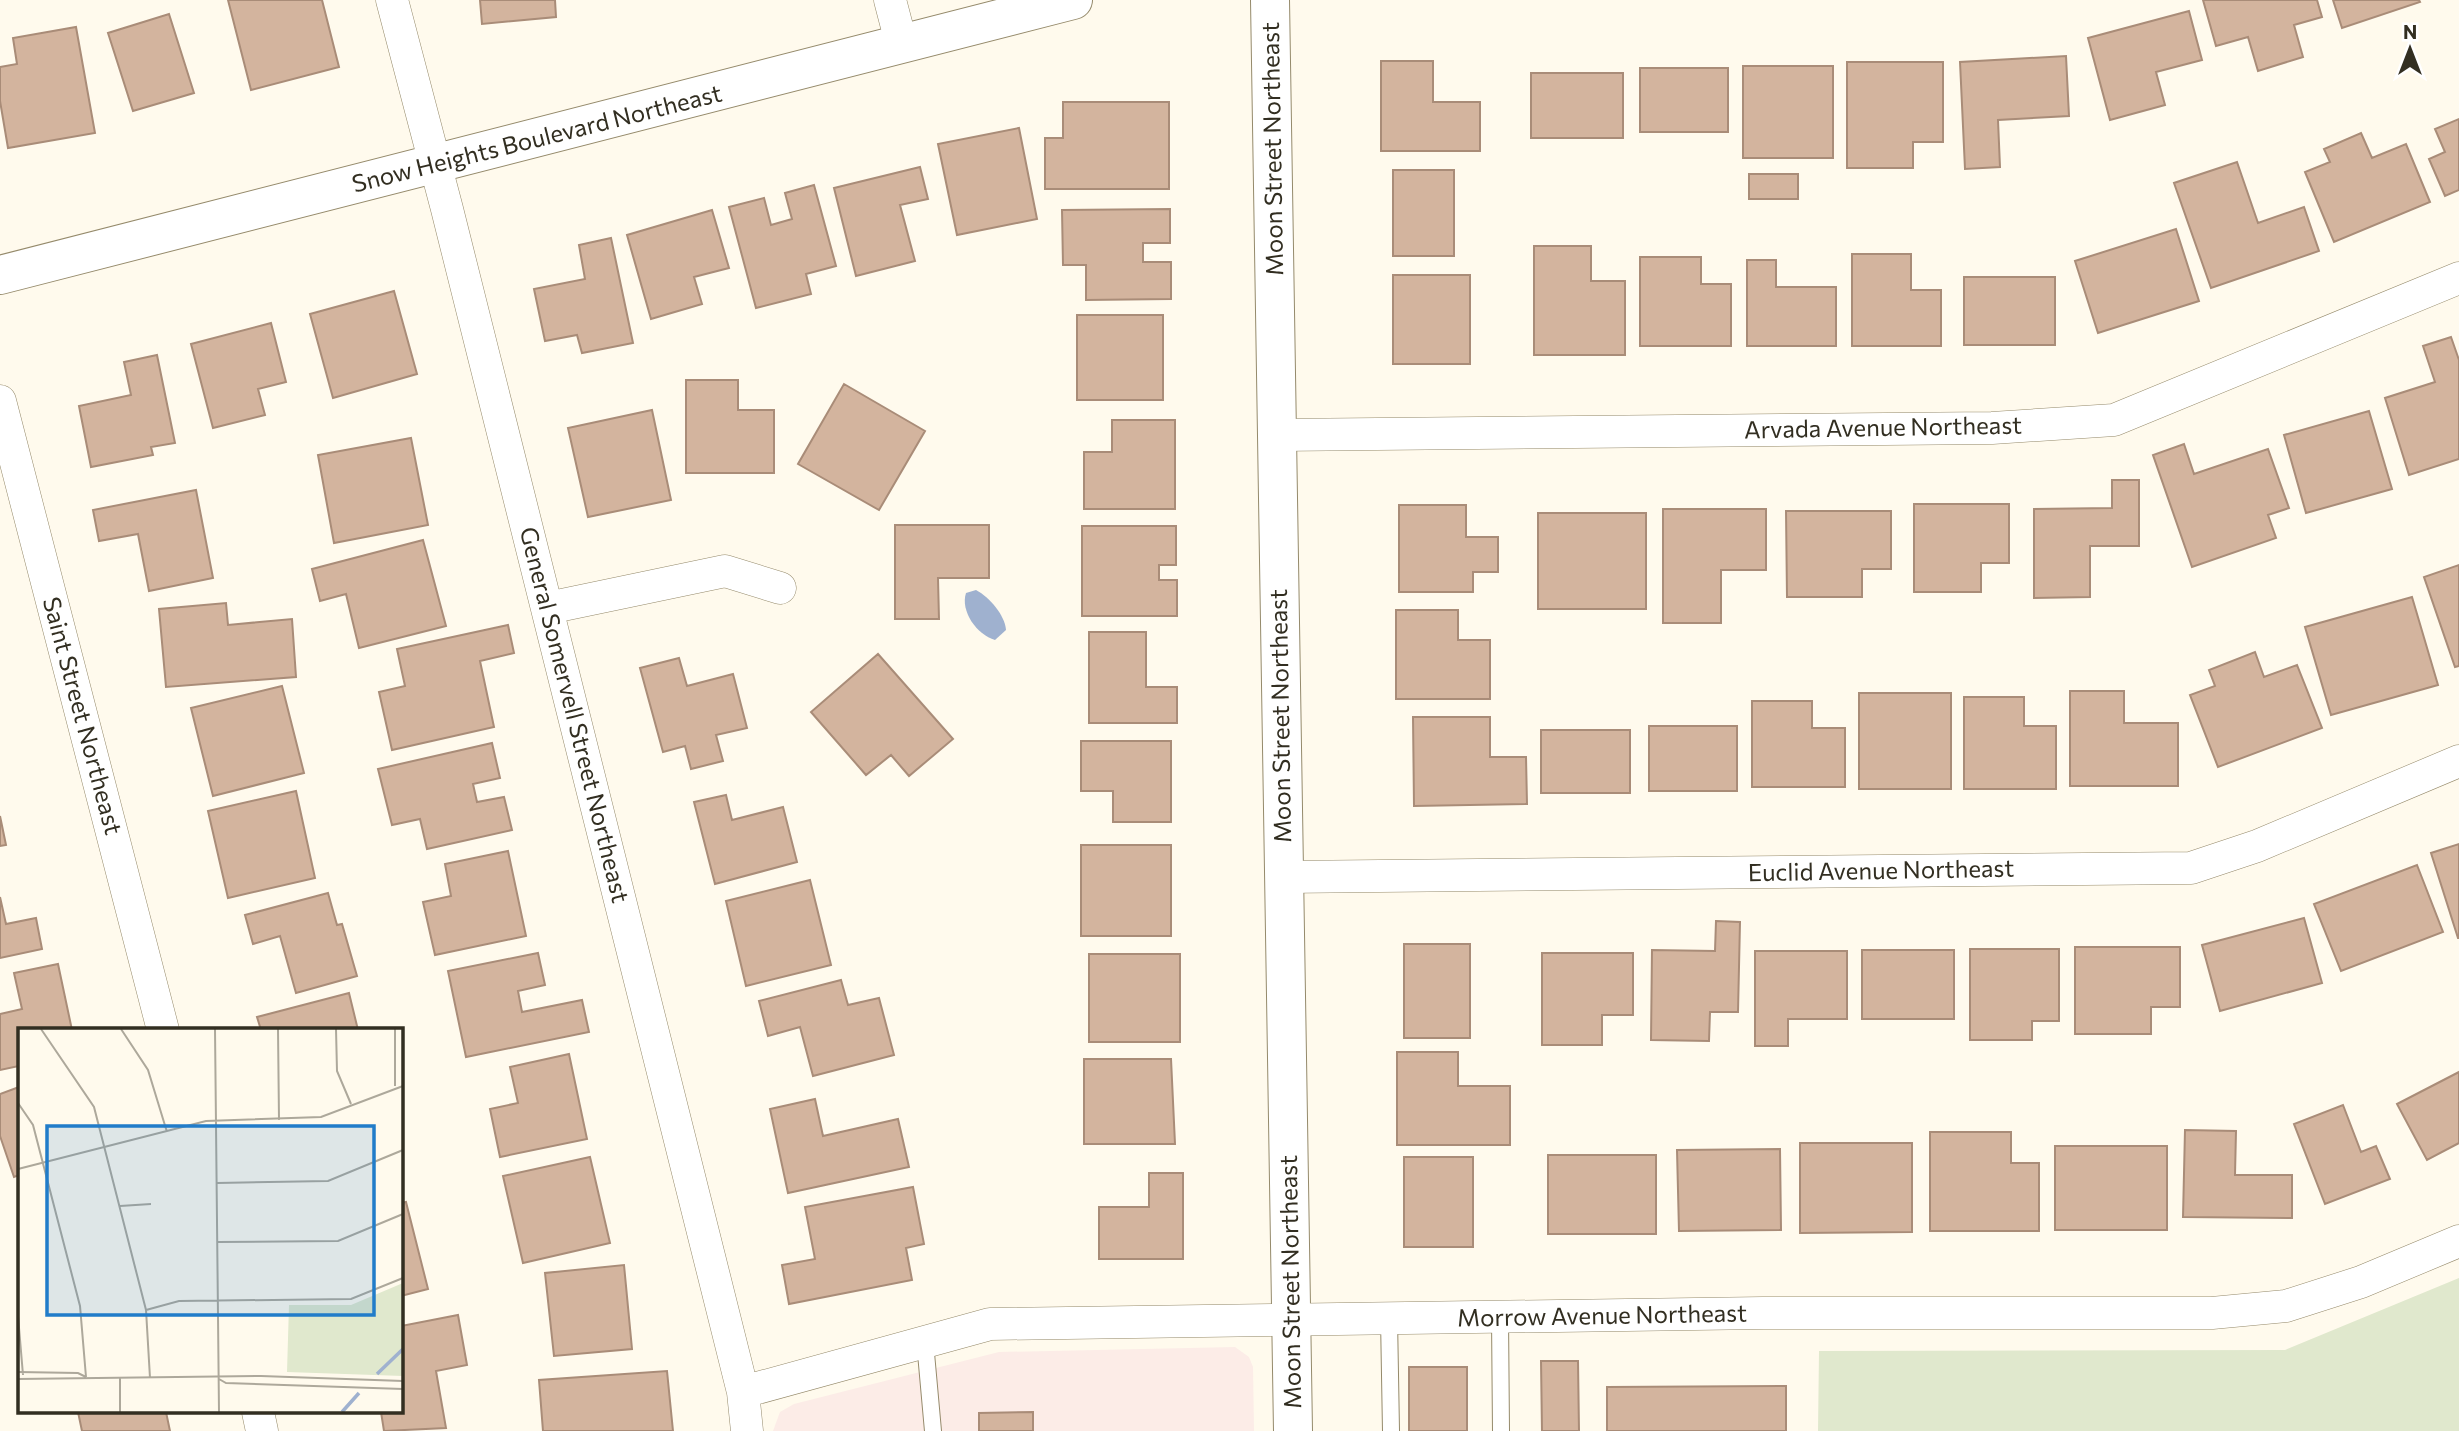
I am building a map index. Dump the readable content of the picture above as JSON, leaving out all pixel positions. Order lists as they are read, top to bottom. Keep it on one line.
{"streets":{"street":["Snow Heights Boulevard Northeast","Moon Street Northeast","Arvada Avenue Northeast","General Somervell Street Northeast","Saint Street Northeast","Euclid Avenue Northeast","Morrow Avenue Northeast"]},"crossings":[["Snow Heights Boulevard Northeast","General Somervell Street Northeast"],["Moon Street Northeast","Arvada Avenue Northeast"],["Moon Street Northeast","Euclid Avenue Northeast"],["Moon Street Northeast","Morrow Avenue Northeast"],["General Somervell Street Northeast","Morrow Avenue Northeast"]],"north":"top"}
